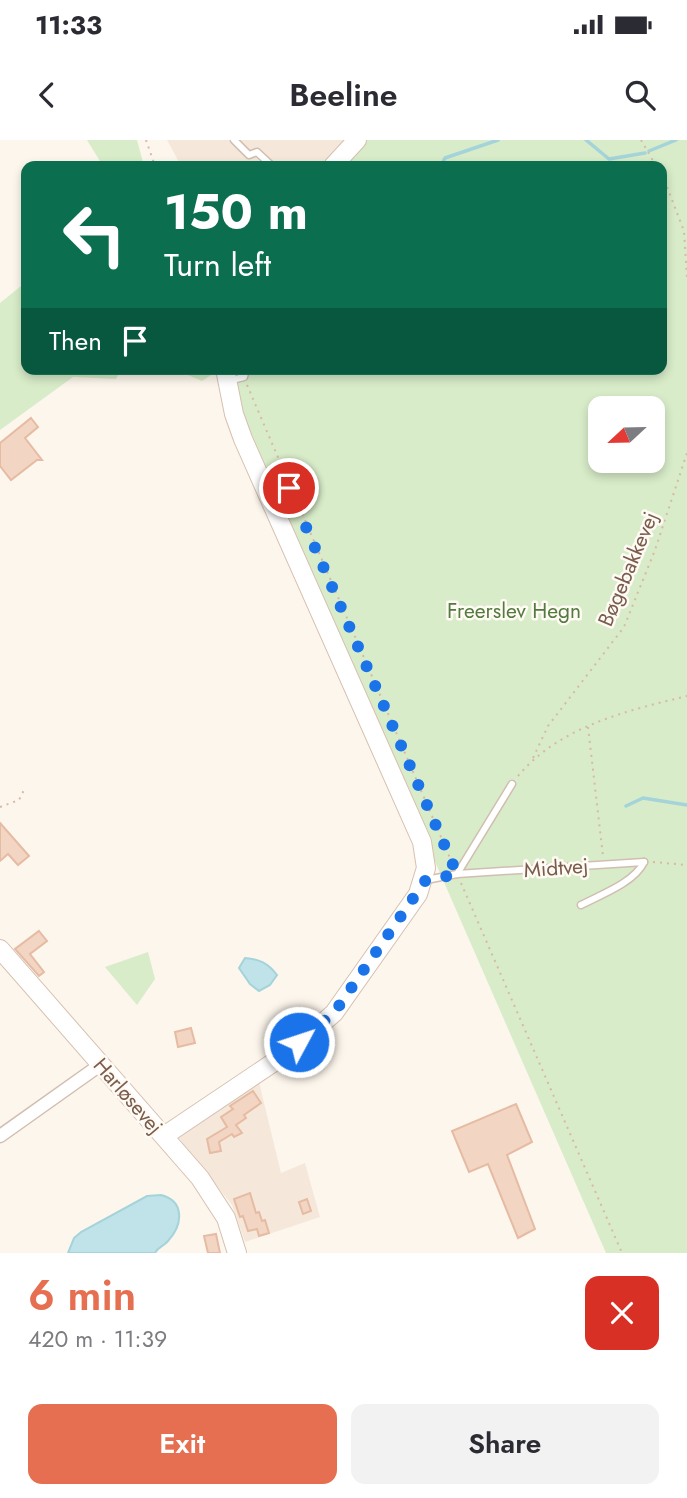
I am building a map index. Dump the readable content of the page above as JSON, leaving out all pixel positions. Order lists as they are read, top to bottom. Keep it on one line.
{"streets":{"street":["Harløsevej"],"lane":["Midtvej"],"path":["Bøgebakkevej"]},"parks":["Freerslev Hegn"],"north":"left","page":{"status":"11:33","header":"Beeline","turn":["150 m","Turn left"],"then":"Then","heading":["6 min","420 m · 11:39"],"buttons":["Exit","Share"]}}
